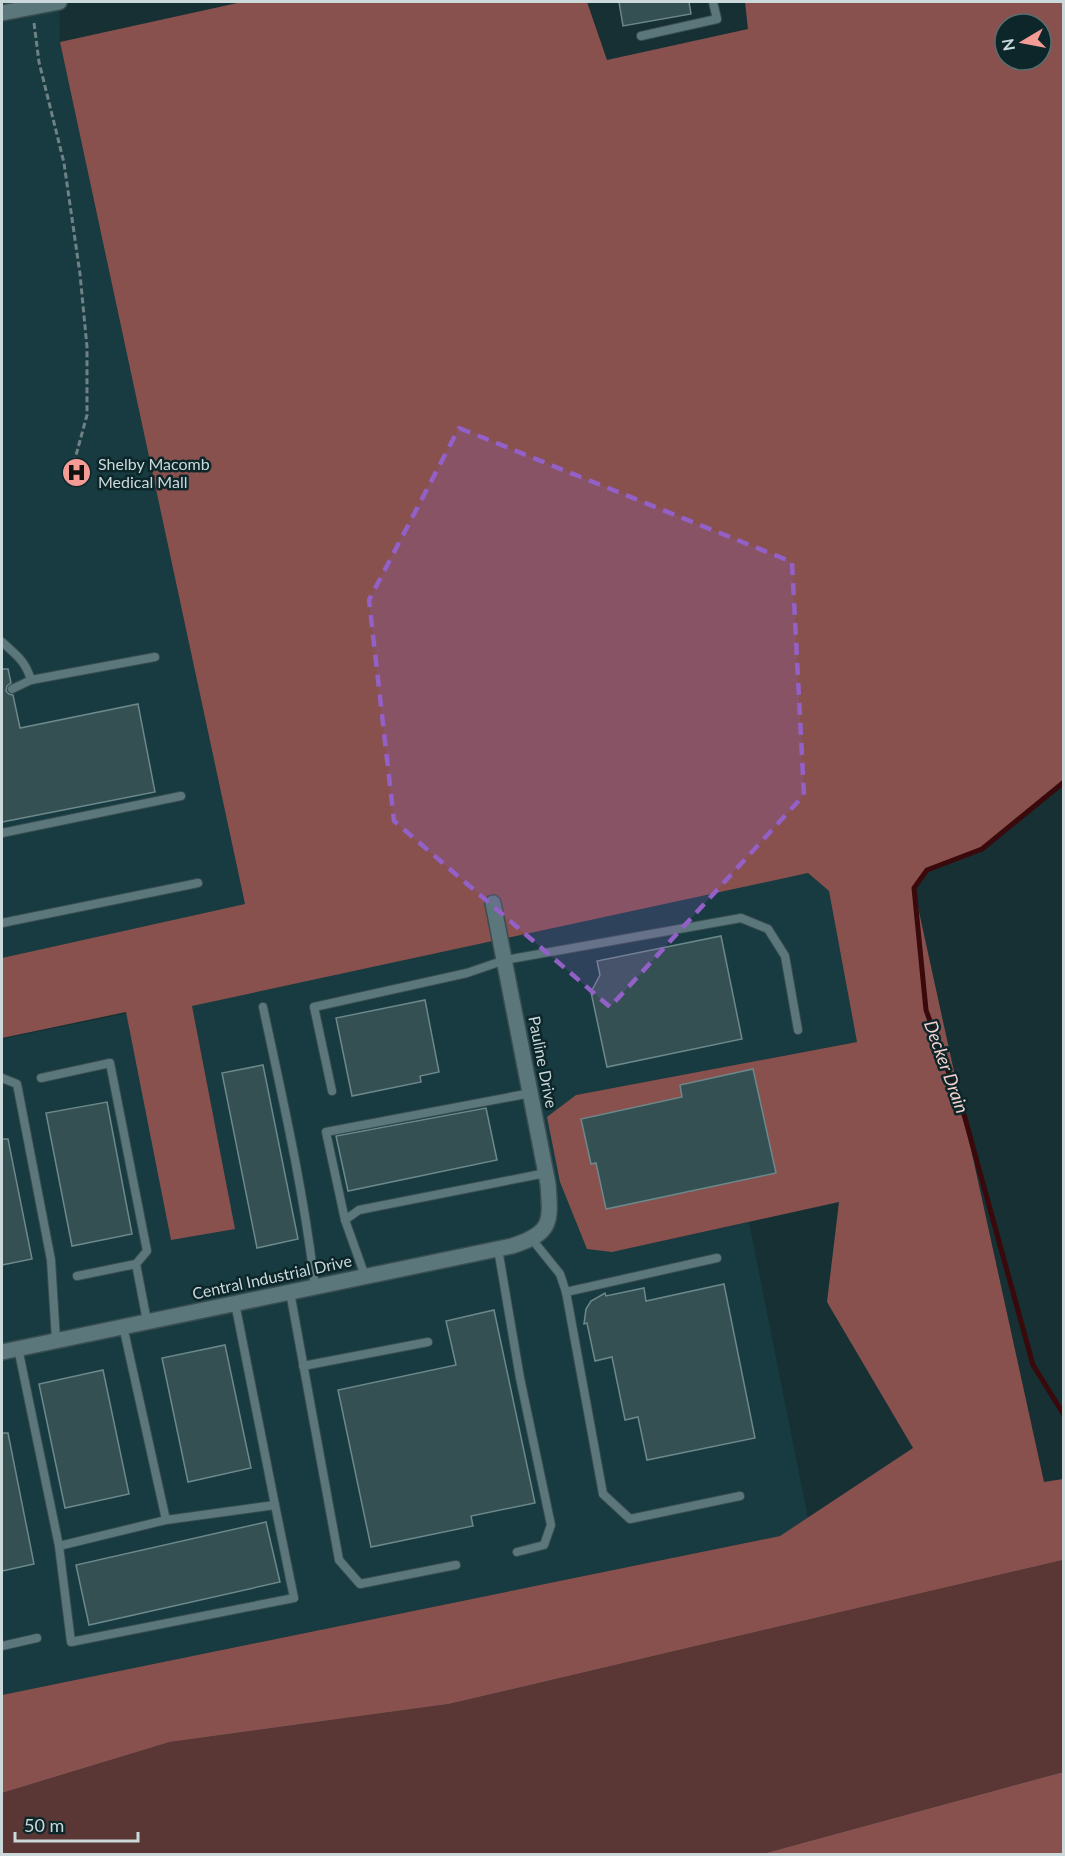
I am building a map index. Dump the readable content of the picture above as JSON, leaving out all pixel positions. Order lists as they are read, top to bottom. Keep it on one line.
{"streets":{"street":["Pauline Drive","Central Industrial Drive"]},"crossings":[["Pauline Drive","Central Industrial Drive"]],"water":["Decker Drain"],"places":{"hospital":["Shelby Macomb Medical Mall"]},"scale_bar":"50 m","north":"left"}
